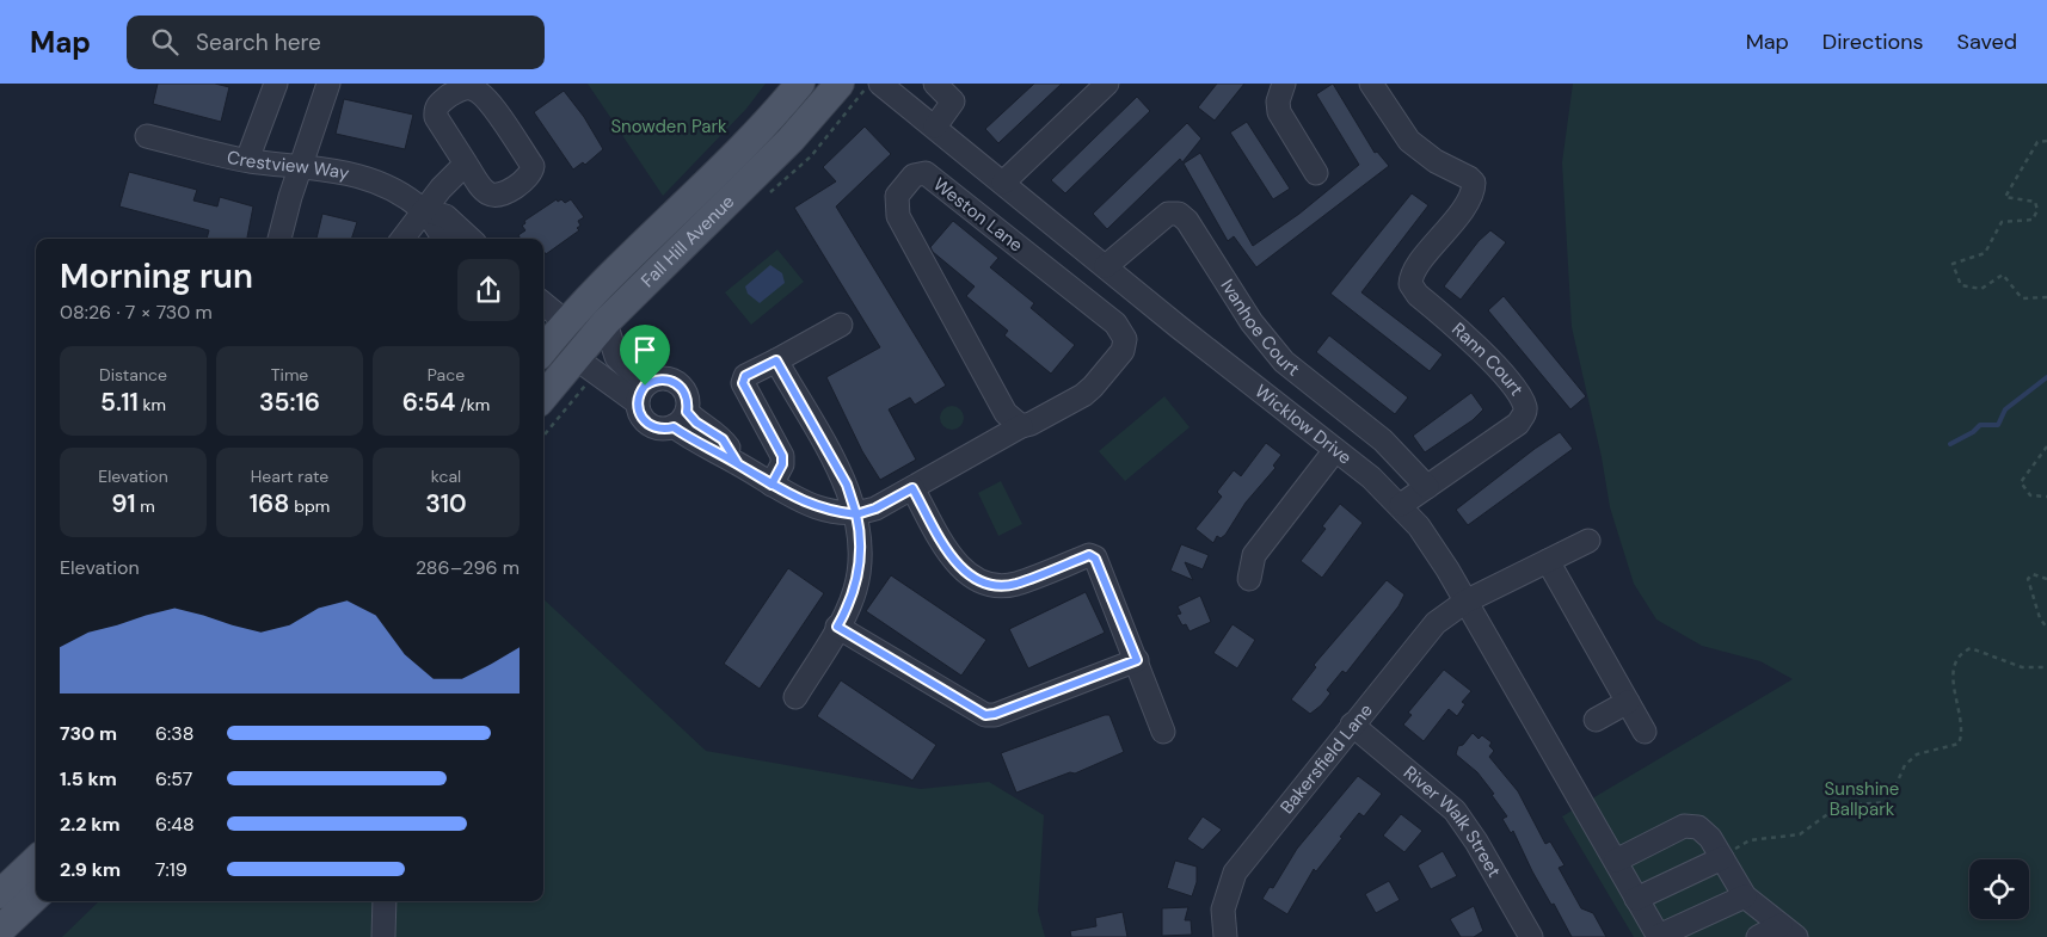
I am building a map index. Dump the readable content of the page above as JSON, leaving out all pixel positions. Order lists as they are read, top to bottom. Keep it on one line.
{"streets":{"main road":["Fall Hill Avenue"],"street":["Crestview Way","Weston Lane","Ivanhoe Court","Rann Court","Wicklow Drive","Bakersfield Lane","River Walk Street"]},"crossings":[["Ivanhoe Court","Rann Court"],["Ivanhoe Court","Wicklow Drive"],["Rann Court","Wicklow Drive"],["Wicklow Drive","Bakersfield Lane"],["Bakersfield Lane","River Walk Street"]],"parks":["Snowden Park","Sunshine Ballpark"],"page":{"header":"Map","search":"Search here","nav":["Map","Directions","Saved"],"heading":["Morning run","08:26 · 7 × 730 m"],"stats":[["Distance","5.11 km"],["Time","35:16"],["Pace","6:54 /km"],["Elevation","91 m"],["Heart rate","168 bpm"],["kcal","310"]],"chart":["Elevation","286–296 m"],"list":[{"name":"730 m","note":"6:38"},{"name":"1.5 km","note":"6:57"},{"name":"2.2 km","note":"6:48"},{"name":"2.9 km","note":"7:19"}]}}
